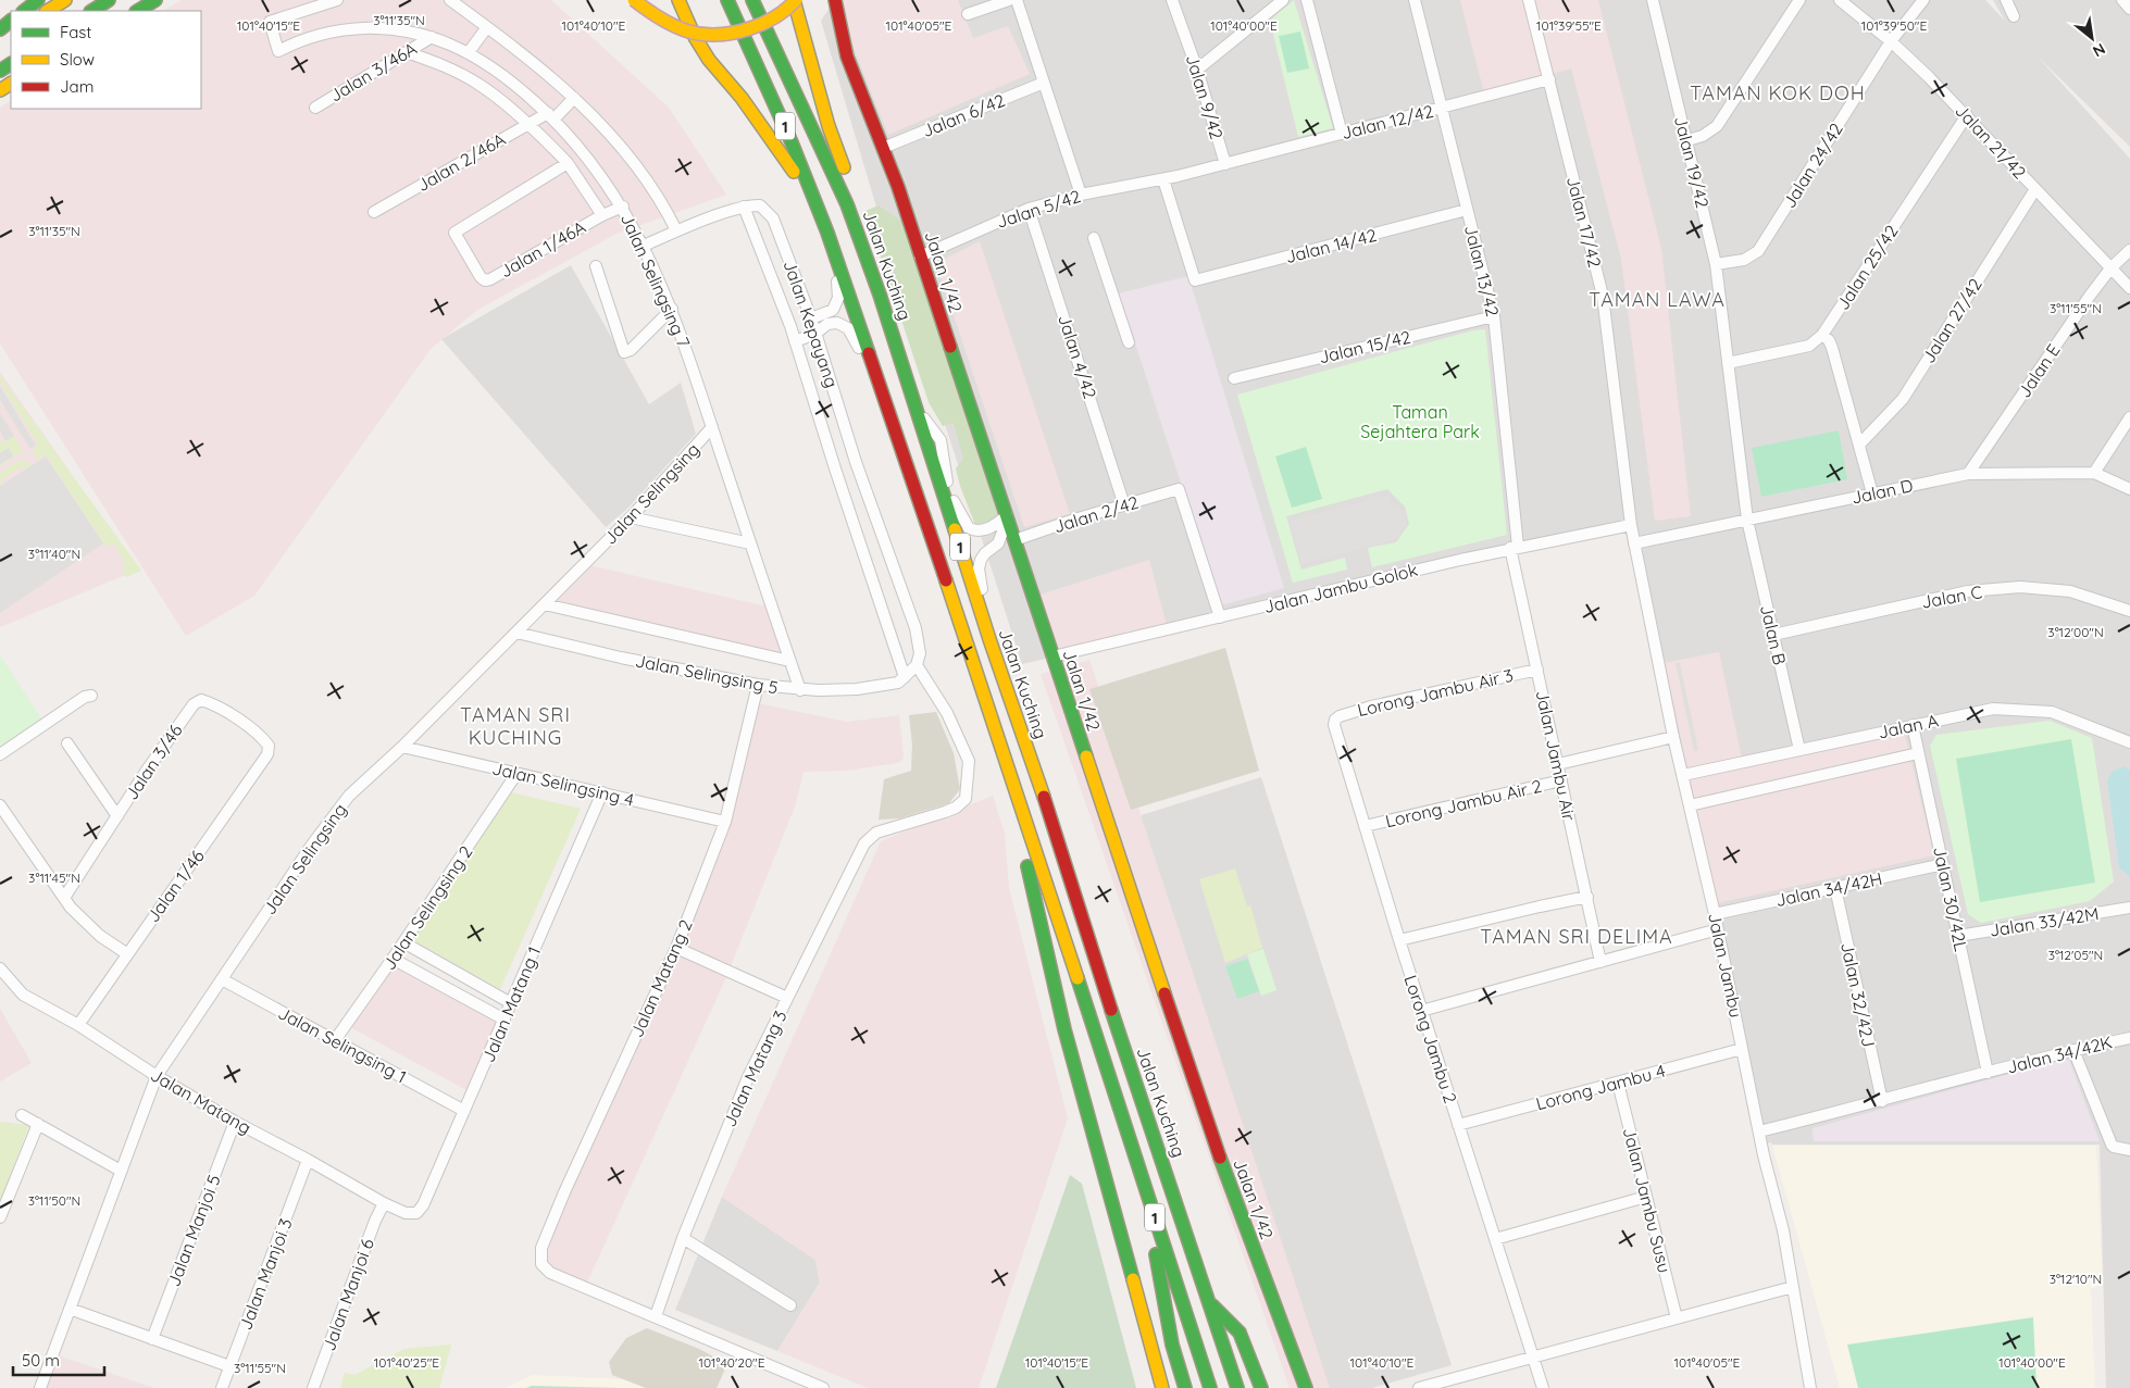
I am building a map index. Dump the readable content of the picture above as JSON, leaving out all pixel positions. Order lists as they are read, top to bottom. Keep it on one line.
{"streets":{"main road":["1","Jalan Kuching","Jalan 1/42"],"street":["Jalan 3/46A","Jalan 9/42","Jalan 6/42","Jalan 12/42","Jalan 21/42","Jalan 2/46A","Jalan 19/42","Jalan 24/42","Jalan 5/42","Jalan 17/42","Jalan 14/42","Jalan 1/46A","Jalan 25/42","Jalan 13/42","Jalan Selingsing 7","Jalan 27/42","Jalan Kepayang","Jalan 15/42","Jalan 4/42","Jalan E","Jalan D","Jalan Selingsing","Jalan 2/42","Jalan Jambu Golok","Jalan C","Jalan B","Jalan Selingsing 5","Lorong Jambu Air 3","Jalan A","Jalan Jambu Air","Jalan 3/46","Jalan Selingsing 4","Lorong Jambu Air 2","Jalan 1/46","Jalan 34/42H","Jalan 30/42L","Jalan Selingsing 2","Jalan 33/42M","Jalan Jambu","Jalan Matang 2","Jalan 32/42J","Jalan Matang 1","Lorong Jambu 2","Jalan Selingsing 1","Jalan 34/42K","Jalan Matang 3","Lorong Jambu 4","Jalan Matang","Jalan Jambu Susu","Jalan Manjoi 5","Jalan Manjoi 3","Jalan Manjoi 6"]},"crossings":[["Jalan 3/46A","Jalan Selingsing 7"],["Jalan 9/42","Jalan 12/42"],["Jalan 6/42","Jalan 1/42"],["Jalan 12/42","Jalan 5/42"],["Jalan 12/42","Jalan 17/42"],["Jalan 12/42","Jalan 14/42"],["Jalan 12/42","Jalan 13/42"],["Jalan 21/42","Jalan 24/42"],["Jalan 21/42","Jalan 25/42"],["Jalan 21/42","Jalan 27/42"],["Jalan 21/42","Jalan E"],["Jalan 2/46A","Jalan Selingsing 7"],["Jalan 19/42","Jalan 24/42"],["Jalan 19/42","Jalan 25/42"],["Jalan 19/42","Jalan D"],["Jalan 19/42","Jalan B"],["Jalan 5/42","Jalan 14/42"],["Jalan 5/42","Jalan 1/42"],["Jalan 5/42","Jalan 4/42"],["Jalan 17/42","Jalan D"],["Jalan 17/42","Jalan Jambu Golok"],["Jalan 17/42","Jalan Jambu"],["Jalan 14/42","Jalan 13/42"],["Jalan 1/46A","Jalan Selingsing 7"],["Jalan 13/42","Jalan 15/42"],["Jalan 13/42","Jalan Jambu Golok"],["Jalan 13/42","Jalan Jambu Air"],["Jalan 1/42","Jalan 2/42"],["Jalan 1/42","Jalan Jambu Golok"],["Jalan Selingsing 7","Jalan Selingsing"],["Jalan Selingsing 7","Jalan Selingsing 5"],["Jalan Kepayang","Jalan Matang 3"],["Jalan 4/42","Jalan 2/42"],["Jalan E","Jalan D"],["Jalan D","Jalan B"],["Jalan D","Jalan Jambu"],["Jalan Selingsing","Jalan Selingsing 5"],["Jalan Selingsing","Jalan Selingsing 4"],["Jalan Selingsing","Jalan Selingsing 1"],["Jalan Selingsing","Jalan Matang"],["Jalan 2/42","Jalan Jambu Golok"],["Jalan Jambu Golok","Jalan Jambu Air"],["Jalan C","Jalan B"],["Jalan B","Jalan A"],["Jalan Selingsing 5","Jalan Matang 2"],["Lorong Jambu Air 3","Jalan Jambu Air"],["Lorong Jambu Air 3","Lorong Jambu 2"],["Jalan A","Jalan 30/42L"],["Jalan A","Jalan Jambu"],["Jalan Jambu Air","Lorong Jambu Air 2"],["Jalan 3/46","Jalan 1/46"],["Jalan Selingsing 4","Jalan Selingsing 2"],["Jalan Selingsing 4","Jalan Matang 2"],["Jalan Selingsing 4","Jalan Matang 1"],["Lorong Jambu Air 2","Lorong Jambu 2"],["Jalan 1/46","Jalan Matang"],["Jalan 34/42H","Jalan 30/42L"],["Jalan 34/42H","Jalan Jambu"],["Jalan 34/42H","Jalan 32/42J"],["Jalan 30/42L","Jalan 33/42M"],["Jalan 30/42L","Jalan 34/42K"],["Jalan Selingsing 2","Jalan Selingsing 1"],["Jalan Jambu","Jalan 34/42K"],["Jalan Jambu","Lorong Jambu 4"],["Jalan Matang 2","Jalan Matang 3"],["Jalan 32/42J","Jalan 34/42K"],["Jalan Matang 1","Jalan Selingsing 1"],["Jalan Matang 1","Jalan Matang"],["Lorong Jambu 2","Lorong Jambu 4"],["Lorong Jambu 4","Jalan Jambu Susu"],["Jalan Matang","Jalan Manjoi 5"],["Jalan Matang","Jalan Manjoi 3"],["Jalan Matang","Jalan Manjoi 6"]],"districts":["TAMAN KOK DOH","TAMAN LAWA","TAMAN SRI KUCHING","TAMAN SRI DELIMA"],"parks":["Taman Sejahtera Park"],"legend":["Fast","Slow","Jam"],"scale_bar":"50 m","north":"bottom right","coordinates":["3°11'35\"N","101°40'15\"E","101°40'10\"E","101°40'05\"E","101°40'00\"E","101°39'55\"E","101°39'50\"E","3°11'55\"N","3°11'40\"N","3°12'00\"N","3°11'45\"N","3°12'05\"N","3°11'50\"N","3°12'10\"N","101°40'25\"E","101°40'20\"E"]}
